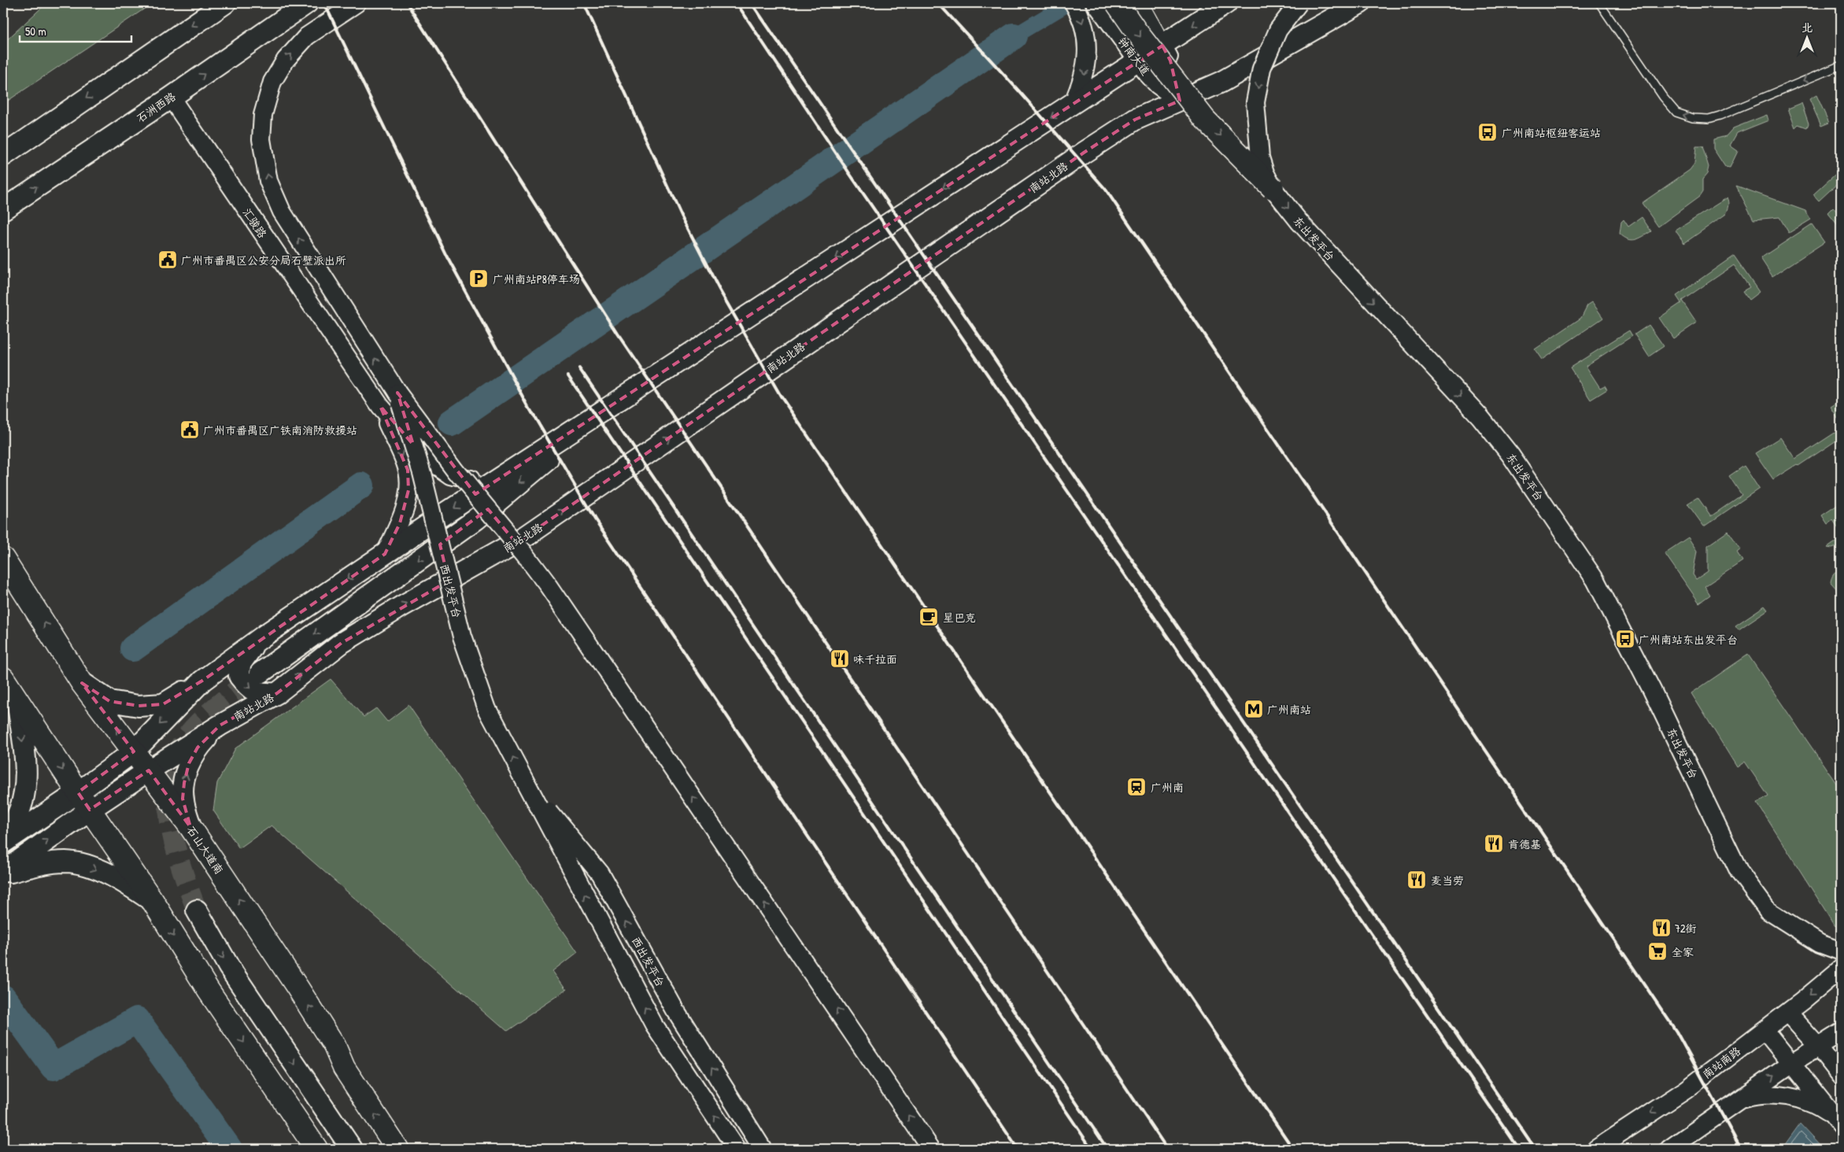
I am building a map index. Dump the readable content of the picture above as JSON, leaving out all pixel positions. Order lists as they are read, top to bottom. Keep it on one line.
{"streets":{"main road":["石洲西路","南站北路","石山大道南"],"street":["钟南大道","汇骏路","东出发平台","西出发平台","南站南路"]},"crossings":[["钟南大道","南站北路"],["石洲西路","汇骏路"]],"one_way":["东出发平台"],"places":{"bus stop":["广州南站枢纽客运站","广州南站东出发平台"],"public building":["广州市番禺区公安分局石壁派出所","广州市番禺区广铁南消防救援站"],"parking":["广州南站P8停车场"],"cafe":["星巴克"],"restaurant":["味千拉面","肯德基","麦当劳","72街"],"metro station":["广州南站"],"station":["广州南"],"supermarket":["全家"]},"scale_bar":"50 m","north":"top"}
